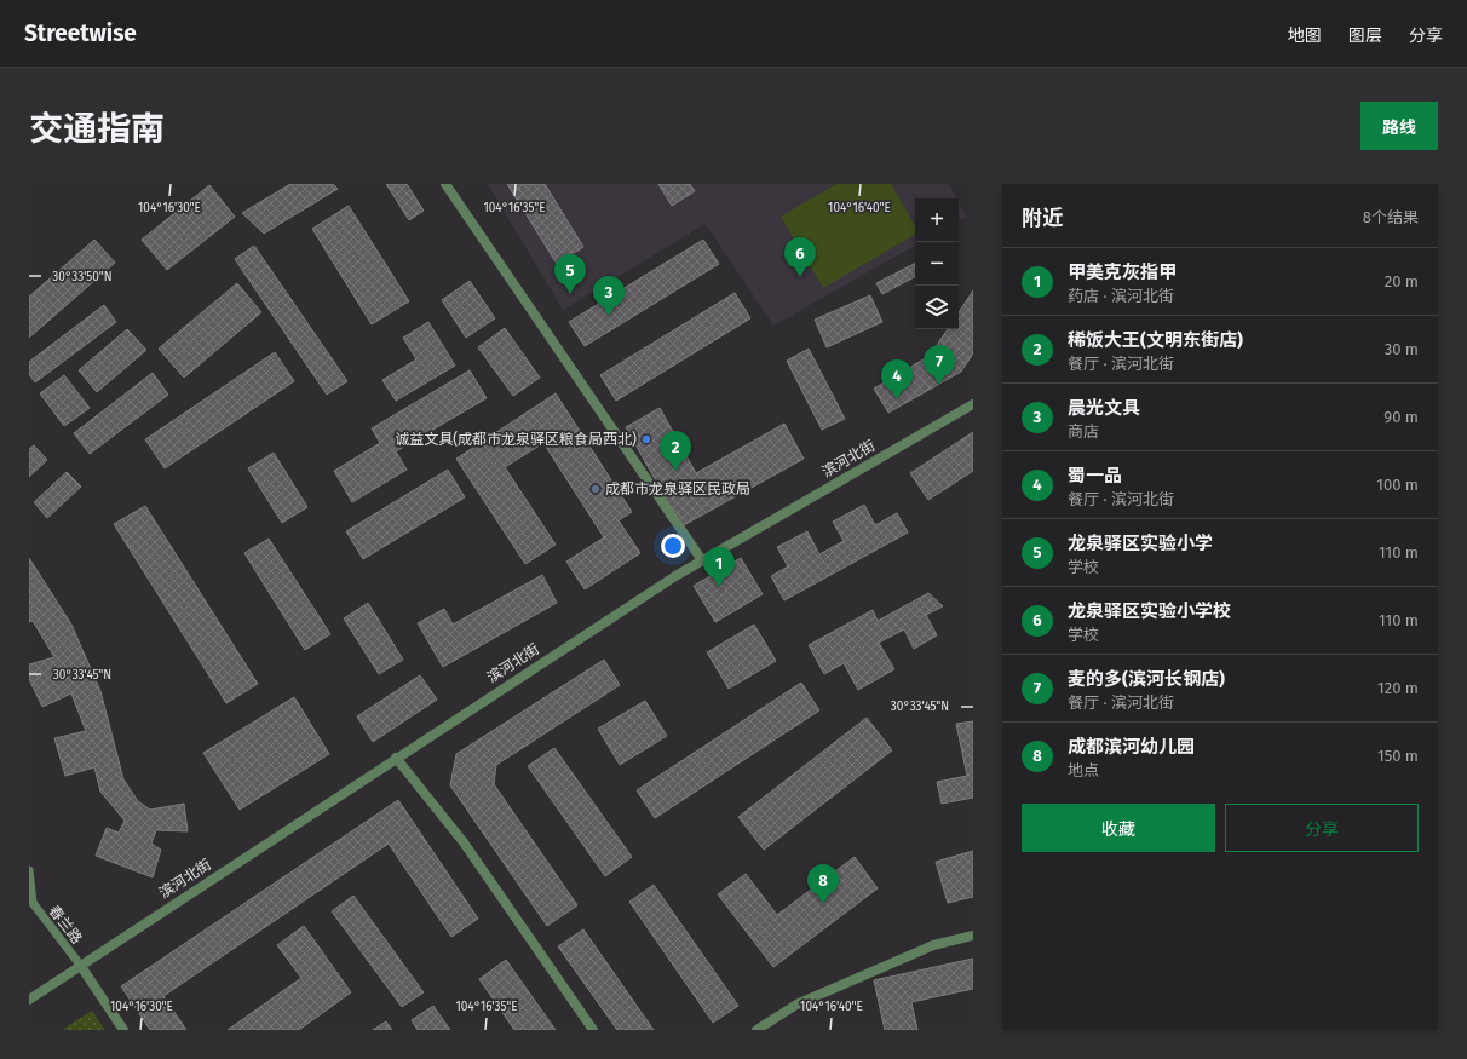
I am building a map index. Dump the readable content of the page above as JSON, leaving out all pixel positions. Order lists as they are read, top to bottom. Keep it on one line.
{"streets":{"street":["滨河北街"],"lane":["春兰路"]},"crossings":[["滨河北街","春兰路"]],"places":["诚益文具(成都市龙泉驿区粮食局西北)","成都市龙泉驿区民政局"],"page":{"header":"Streetwise","nav":["地图","图层","分享"],"title":"交通指南","buttons":["路线",["收藏","分享"]],"heading":["附近","8个结果"],"map_buttons":["+","−"],"pins":["6","5","3","7","4","2","1","8"],"list":[{"mark":"1","name":"甲美克灰指甲","note":"药店 · 滨河北街","value":"20 m"},{"mark":"2","name":"稀饭大王(文明东街店)","note":"餐厅 · 滨河北街","value":"30 m"},{"mark":"3","name":"晨光文具","note":"商店","value":"90 m"},{"mark":"4","name":"蜀一品","note":"餐厅 · 滨河北街","value":"100 m"},{"mark":"5","name":"龙泉驿区实验小学","note":"学校","value":"110 m"},{"mark":"6","name":"龙泉驿区实验小学校","note":"学校","value":"110 m"},{"mark":"7","name":"麦的多(滨河长钢店)","note":"餐厅 · 滨河北街","value":"120 m"},{"mark":"8","name":"成都滨河幼儿园","note":"地点","value":"150 m"}]},"coordinates":["104°16'30\"E","104°16'35\"E","104°16'40\"E","30°33'50\"N","30°33'45\"N"]}
